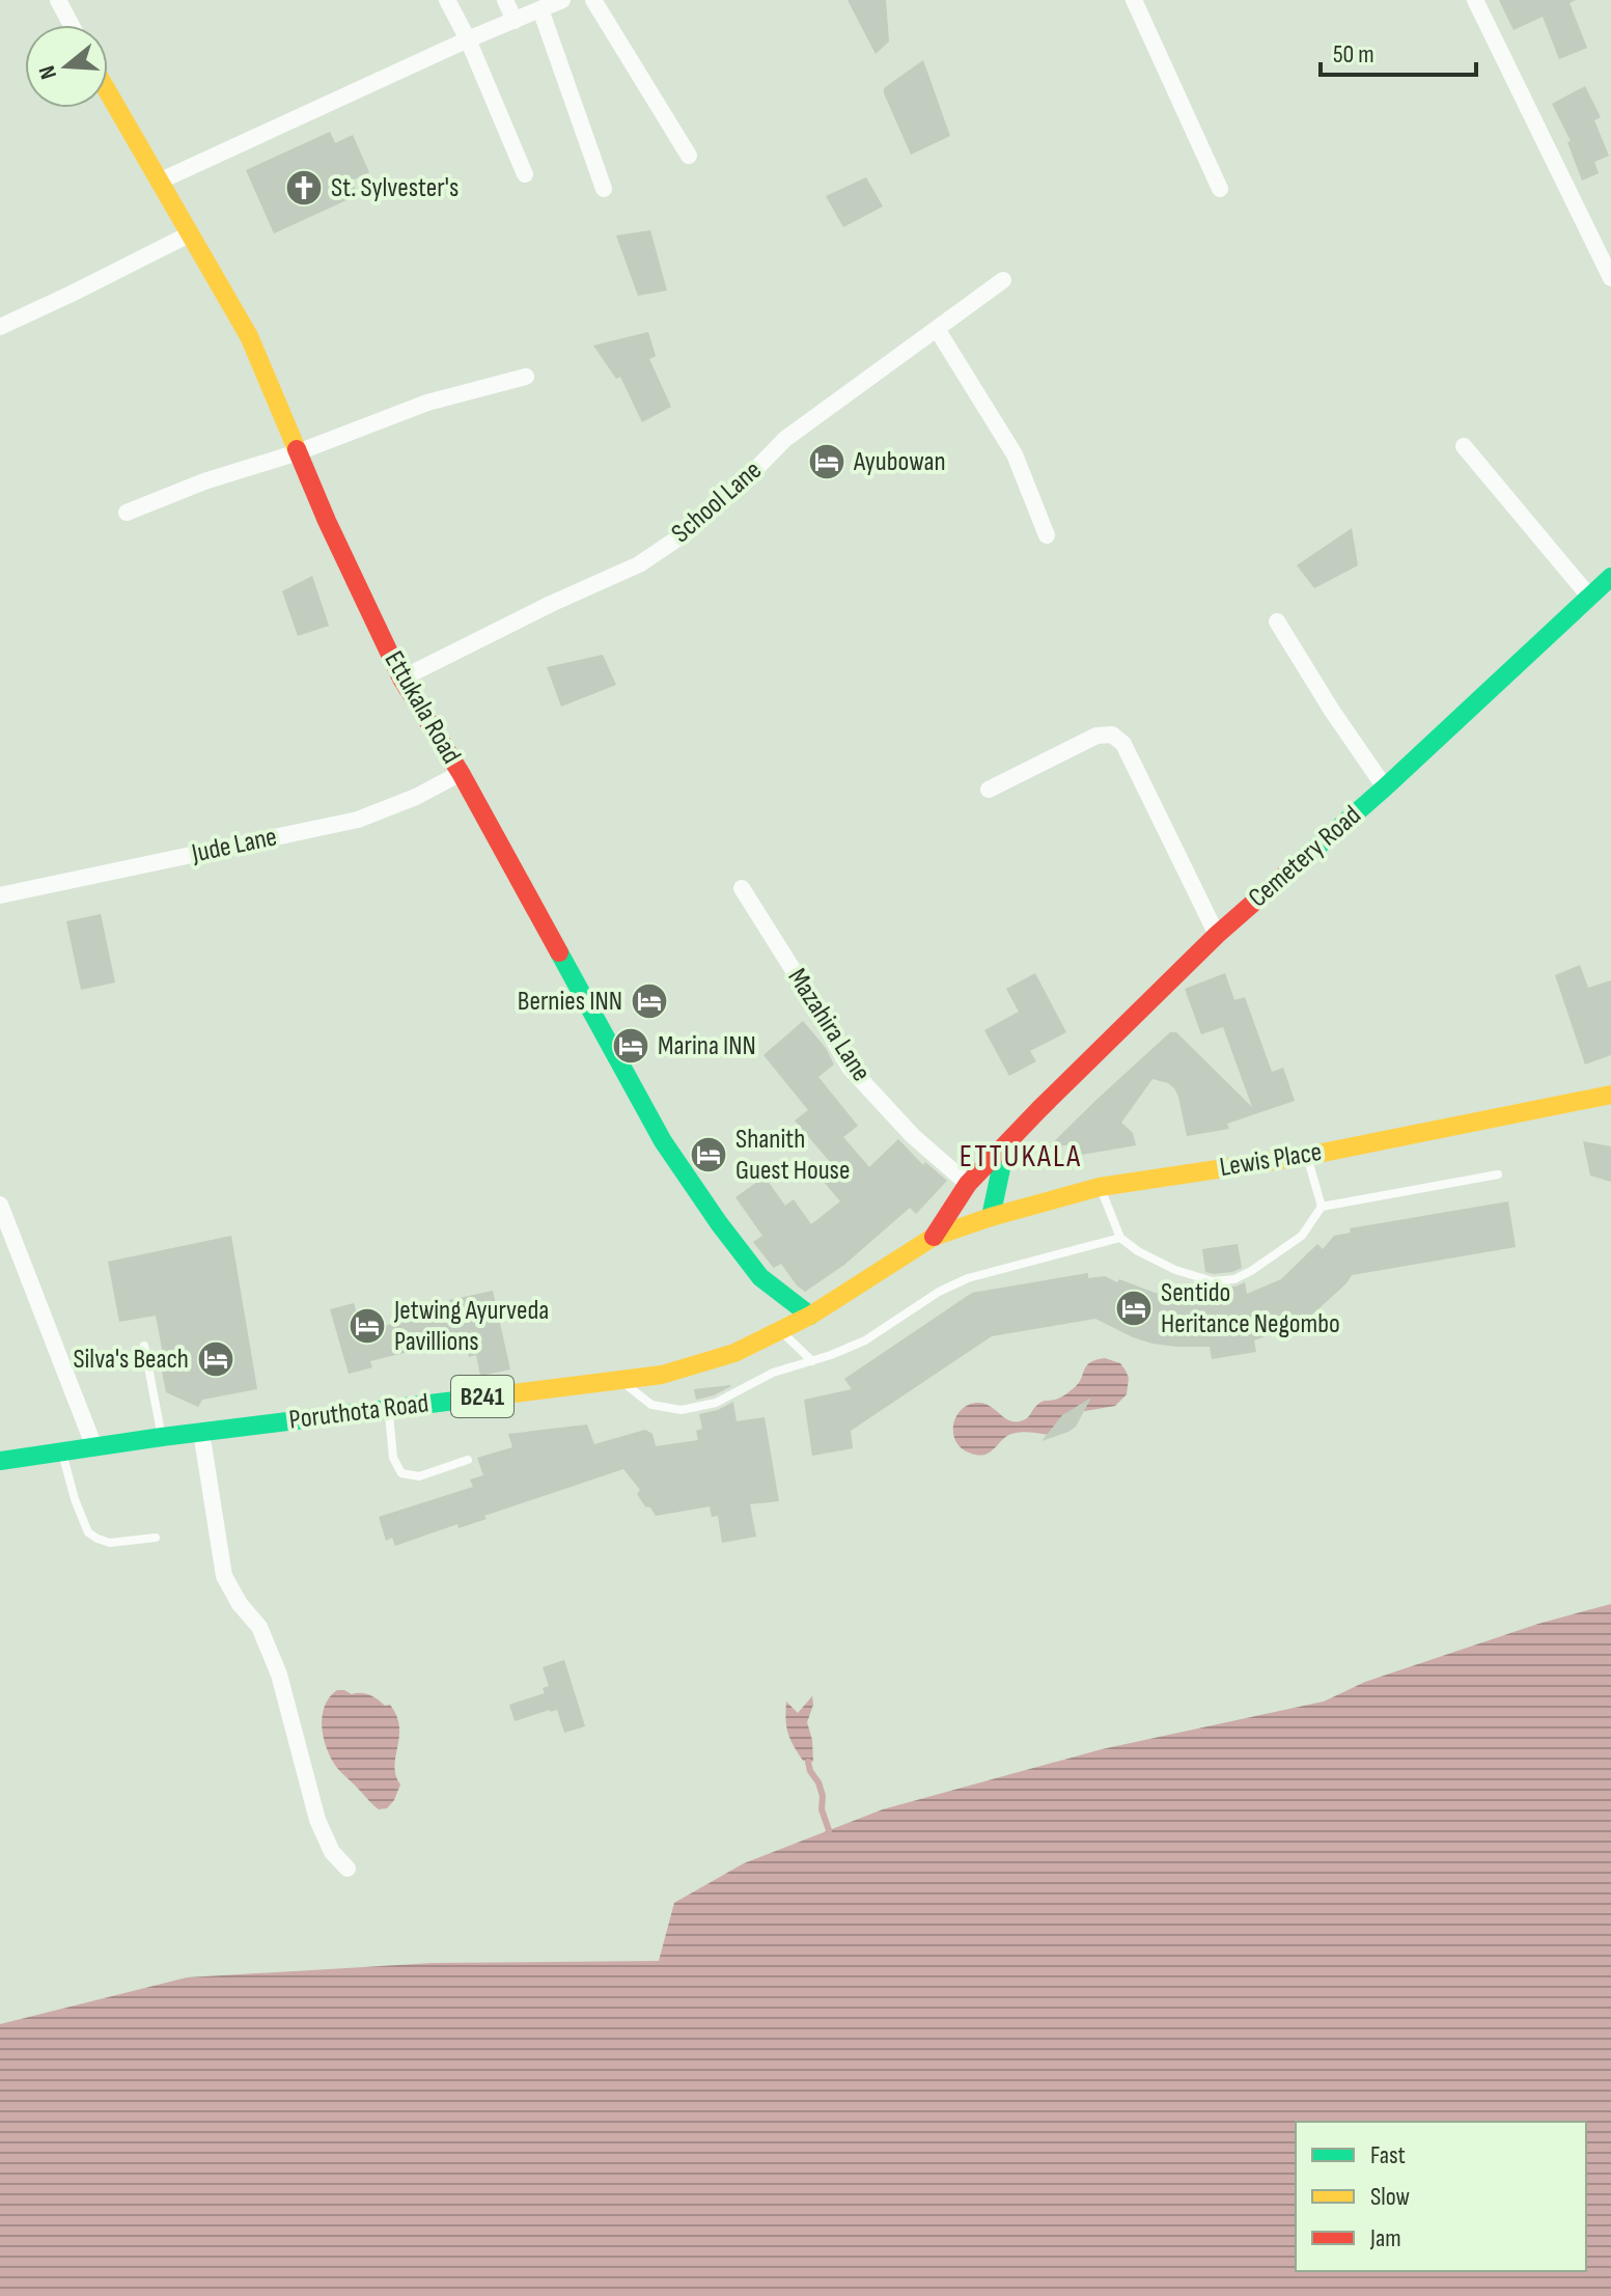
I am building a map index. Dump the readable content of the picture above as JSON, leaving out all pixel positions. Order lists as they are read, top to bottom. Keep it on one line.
{"streets":{"street":["School Lane","Ettukala Road","Jude Lane","Cemetery Road","Mazahira Lane","Lewis Place","B241","Poruthota Road"]},"crossings":[["School Lane","Ettukala Road"],["Ettukala Road","Jude Lane"],["Ettukala Road","Poruthota Road"],["Cemetery Road","Mazahira Lane"],["Cemetery Road","Lewis Place"],["Cemetery Road","Poruthota Road"],["Lewis Place","Poruthota Road"]],"districts":["ETTUKALA"],"places":{"church":["St. Sylvester's"],"hotel":["Ayubowan","Bernies INN","Marina INN","Shanith Guest House","Sentido Heritance Negombo","Jetwing Ayurveda Pavillions","Silva's Beach"]},"legend":["Fast","Slow","Jam"],"scale_bar":"50 m","north":"left"}
